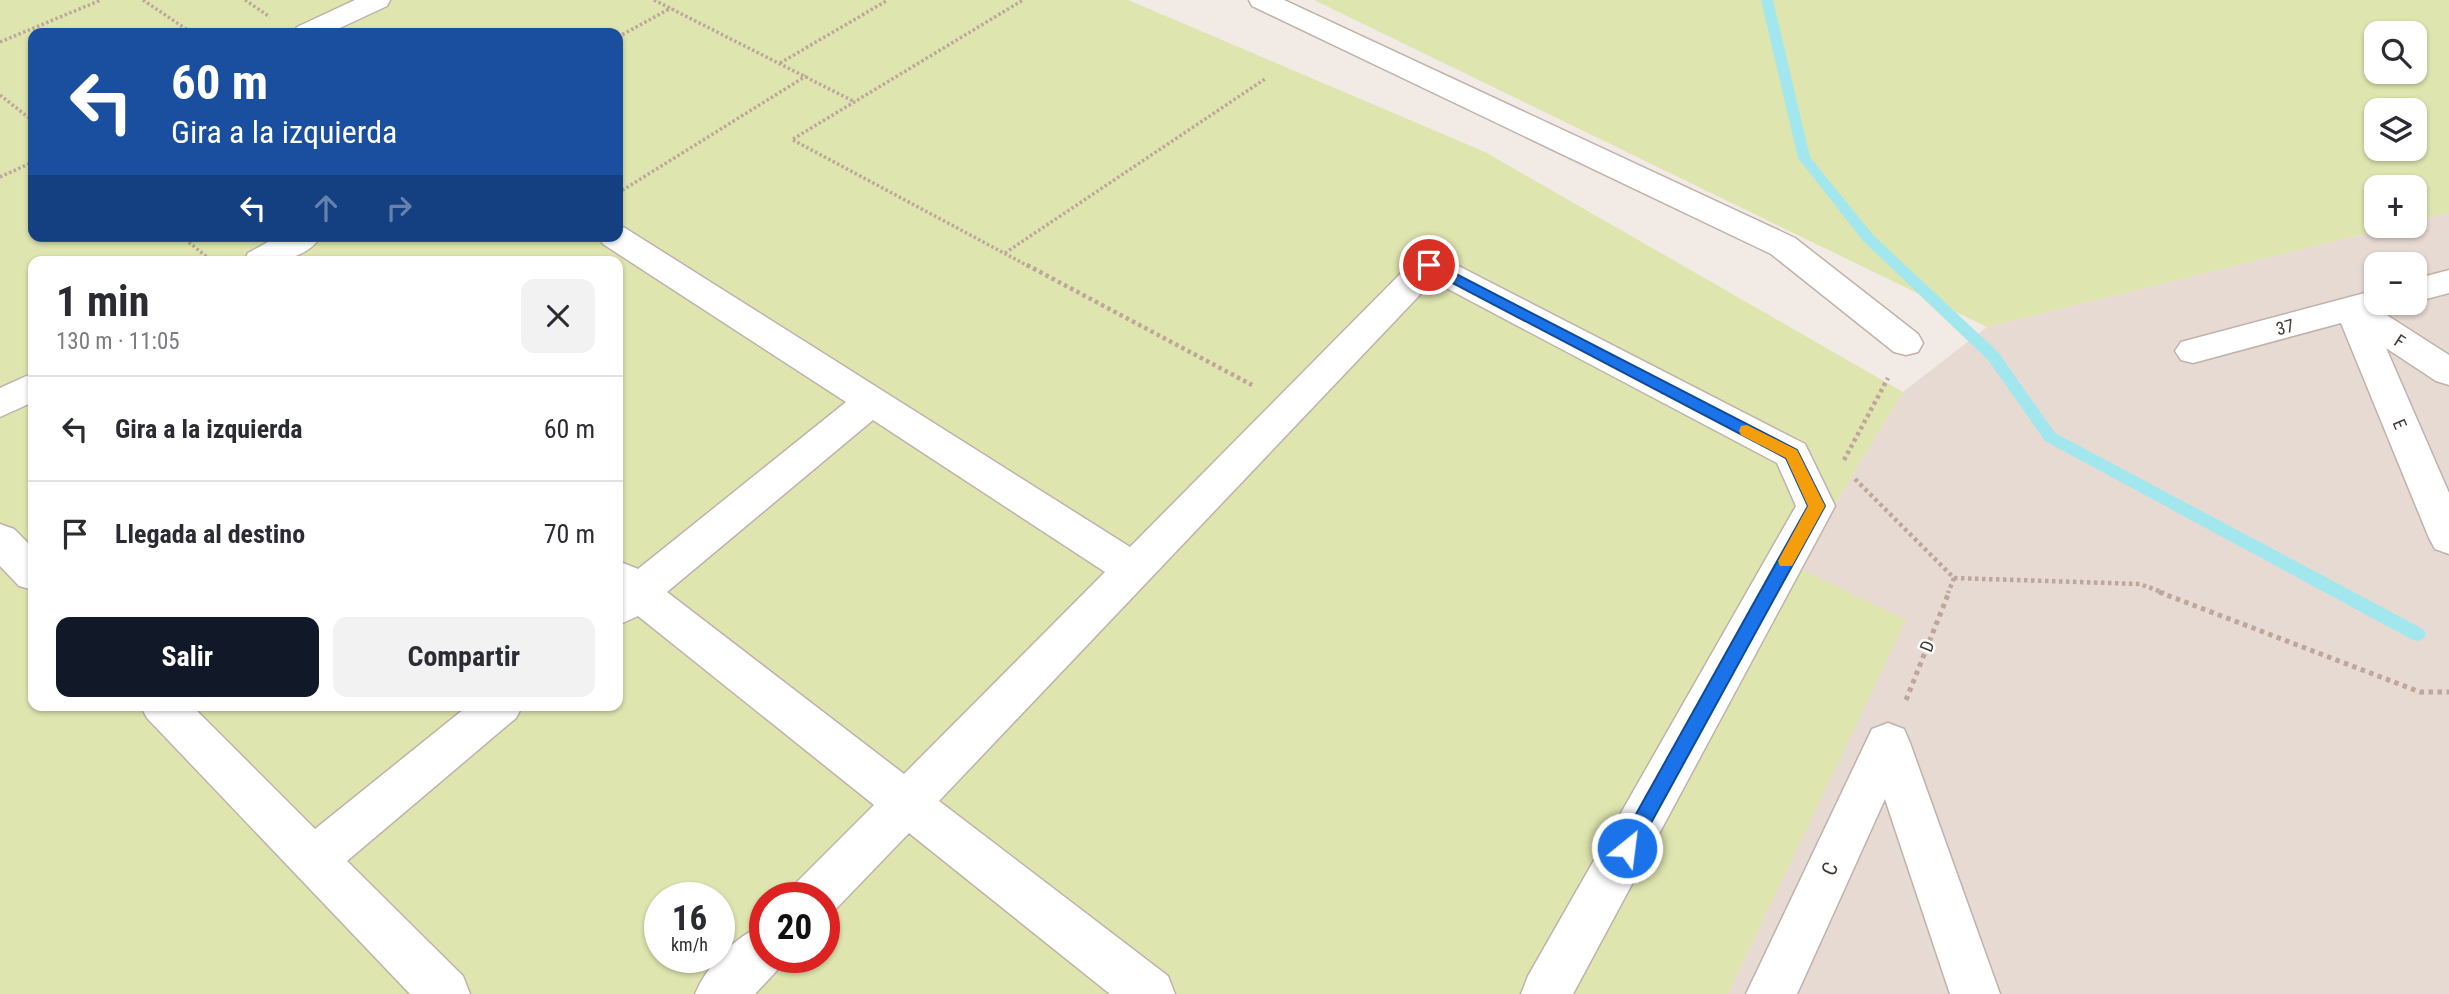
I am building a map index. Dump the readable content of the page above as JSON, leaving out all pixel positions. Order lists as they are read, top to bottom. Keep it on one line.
{"streets":{"street":["37","F","E","C"],"path":["D"]},"crossings":[["D","C"]],"page":{"map_buttons":["+","−"],"turn":["60 m","Gira a la izquierda"],"heading":["1 min","130 m · 11:05"],"list":[{"name":"Gira a la izquierda","value":"60 m"},{"name":"Llegada al destino","value":"70 m"}],"buttons":["Salir","Compartir"],"speed":"16 km/h","limit":"20"}}
